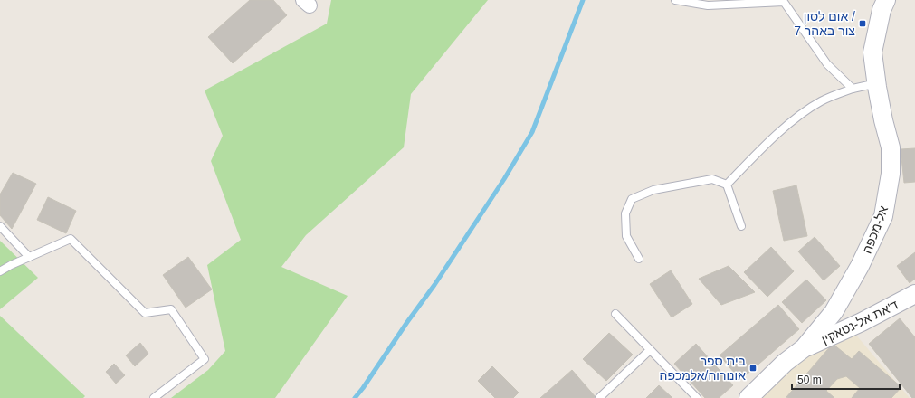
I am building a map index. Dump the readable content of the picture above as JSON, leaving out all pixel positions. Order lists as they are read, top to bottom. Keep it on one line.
{"streets":{"street":["אל-מכפה","ד'את אל-נטאקין"]},"crossings":[["אל-מכפה","ד'את אל-נטאקין"]],"places":{"transit":["אום לסון / צור באהר 7","בית ספר אונורוה/אלמכפה"]},"scale_bar":"50 m"}
